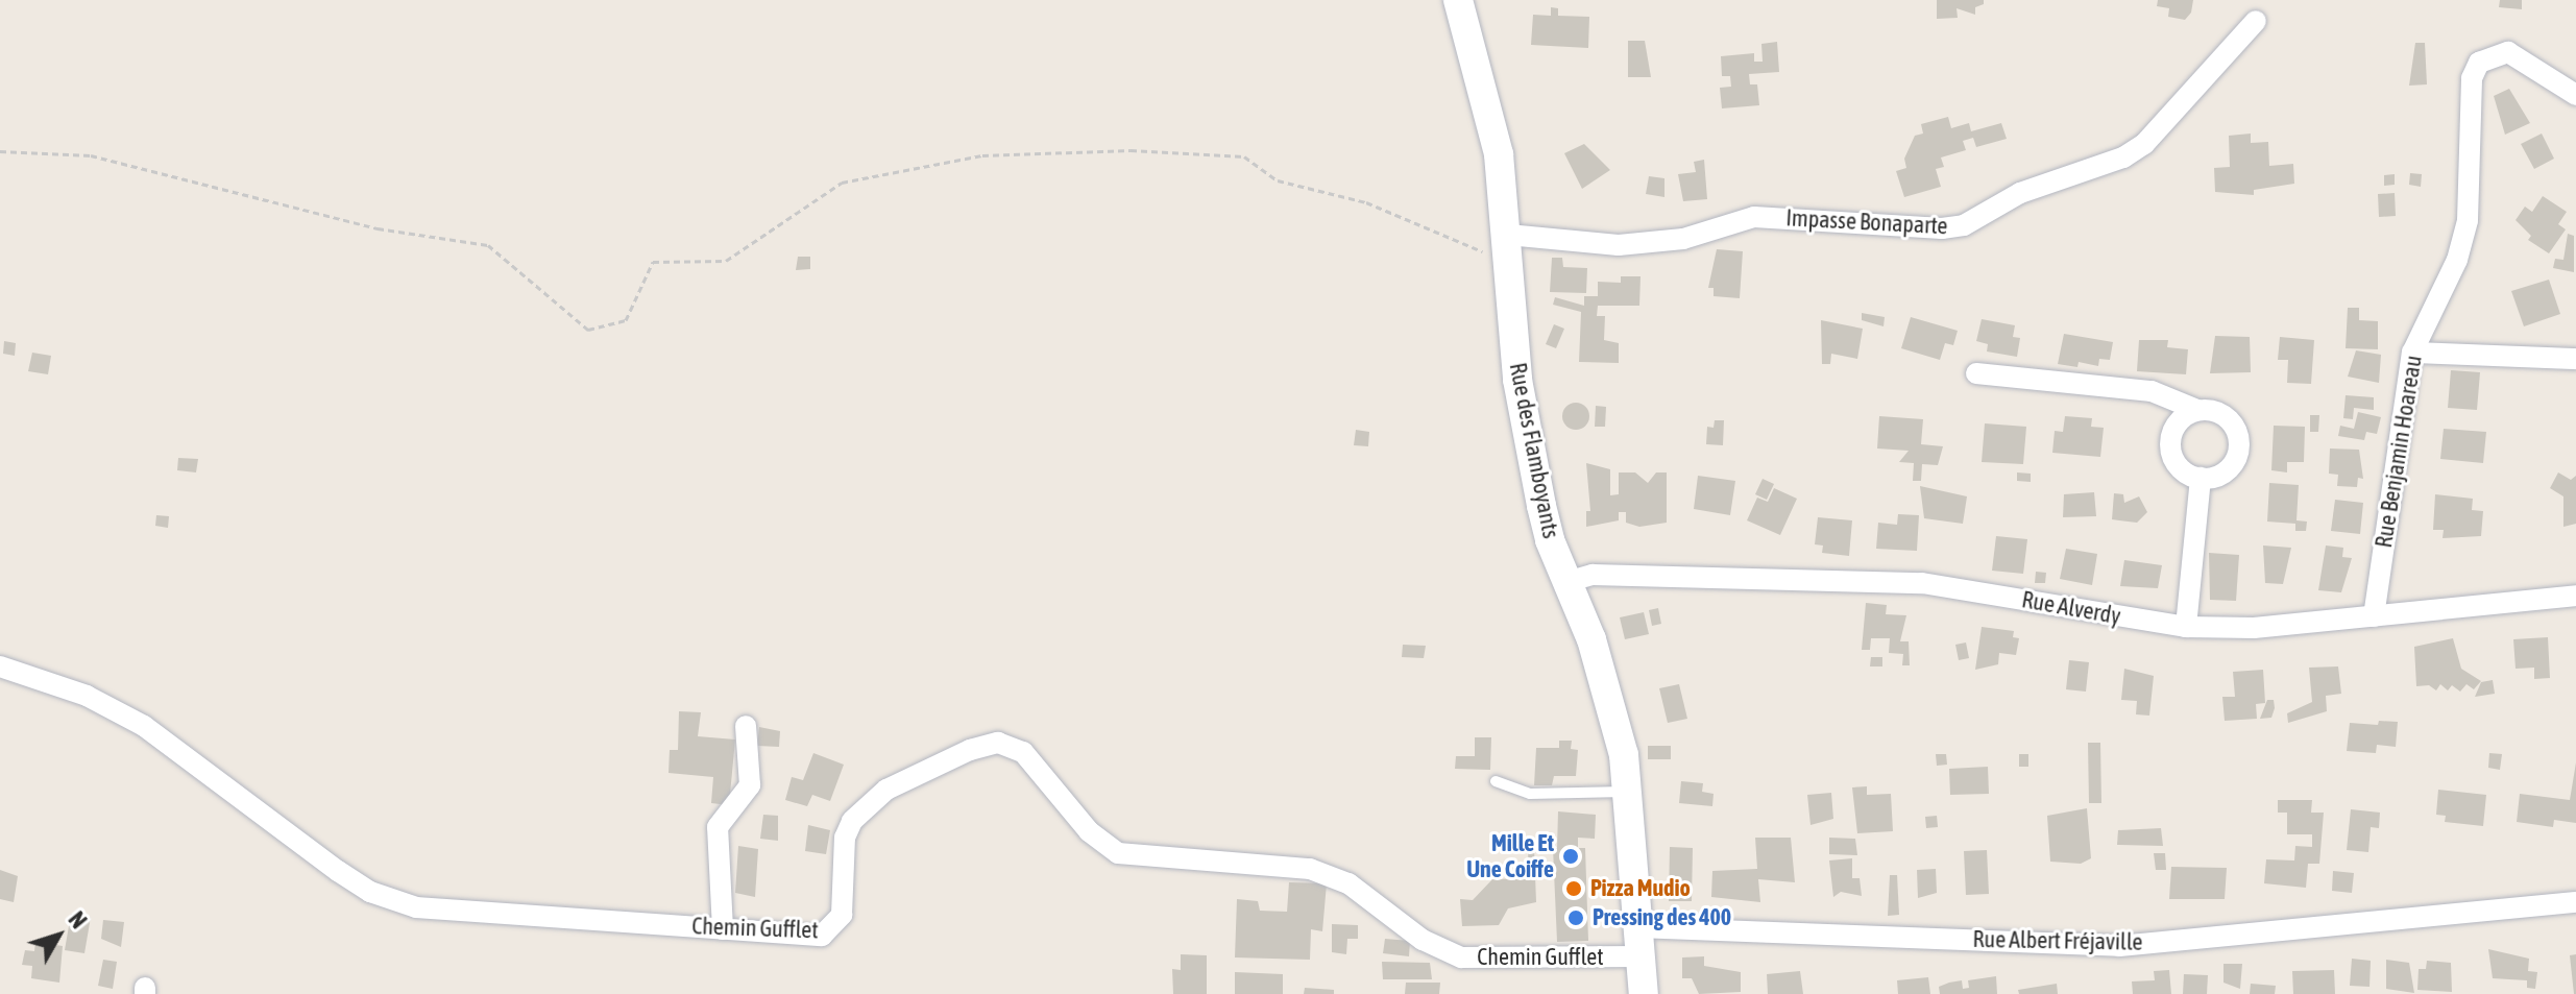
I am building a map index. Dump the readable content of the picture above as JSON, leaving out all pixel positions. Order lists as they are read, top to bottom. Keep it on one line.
{"streets":{"main road":["Rue des Flamboyants"],"street":["Impasse Bonaparte","Rue Benjamin Hoareau","Rue Alverdy","Chemin Gufflet","Rue Albert Fréjaville"]},"crossings":[["Impasse Bonaparte","Rue des Flamboyants"],["Rue des Flamboyants","Rue Alverdy"],["Rue des Flamboyants","Chemin Gufflet"],["Rue des Flamboyants","Rue Albert Fréjaville"],["Rue Benjamin Hoareau","Rue Alverdy"],["Chemin Gufflet","Rue Albert Fréjaville"]],"places":["Mille Et Une Coiffe","Pizza Mudio","Pressing des 400"],"north":"top right"}
